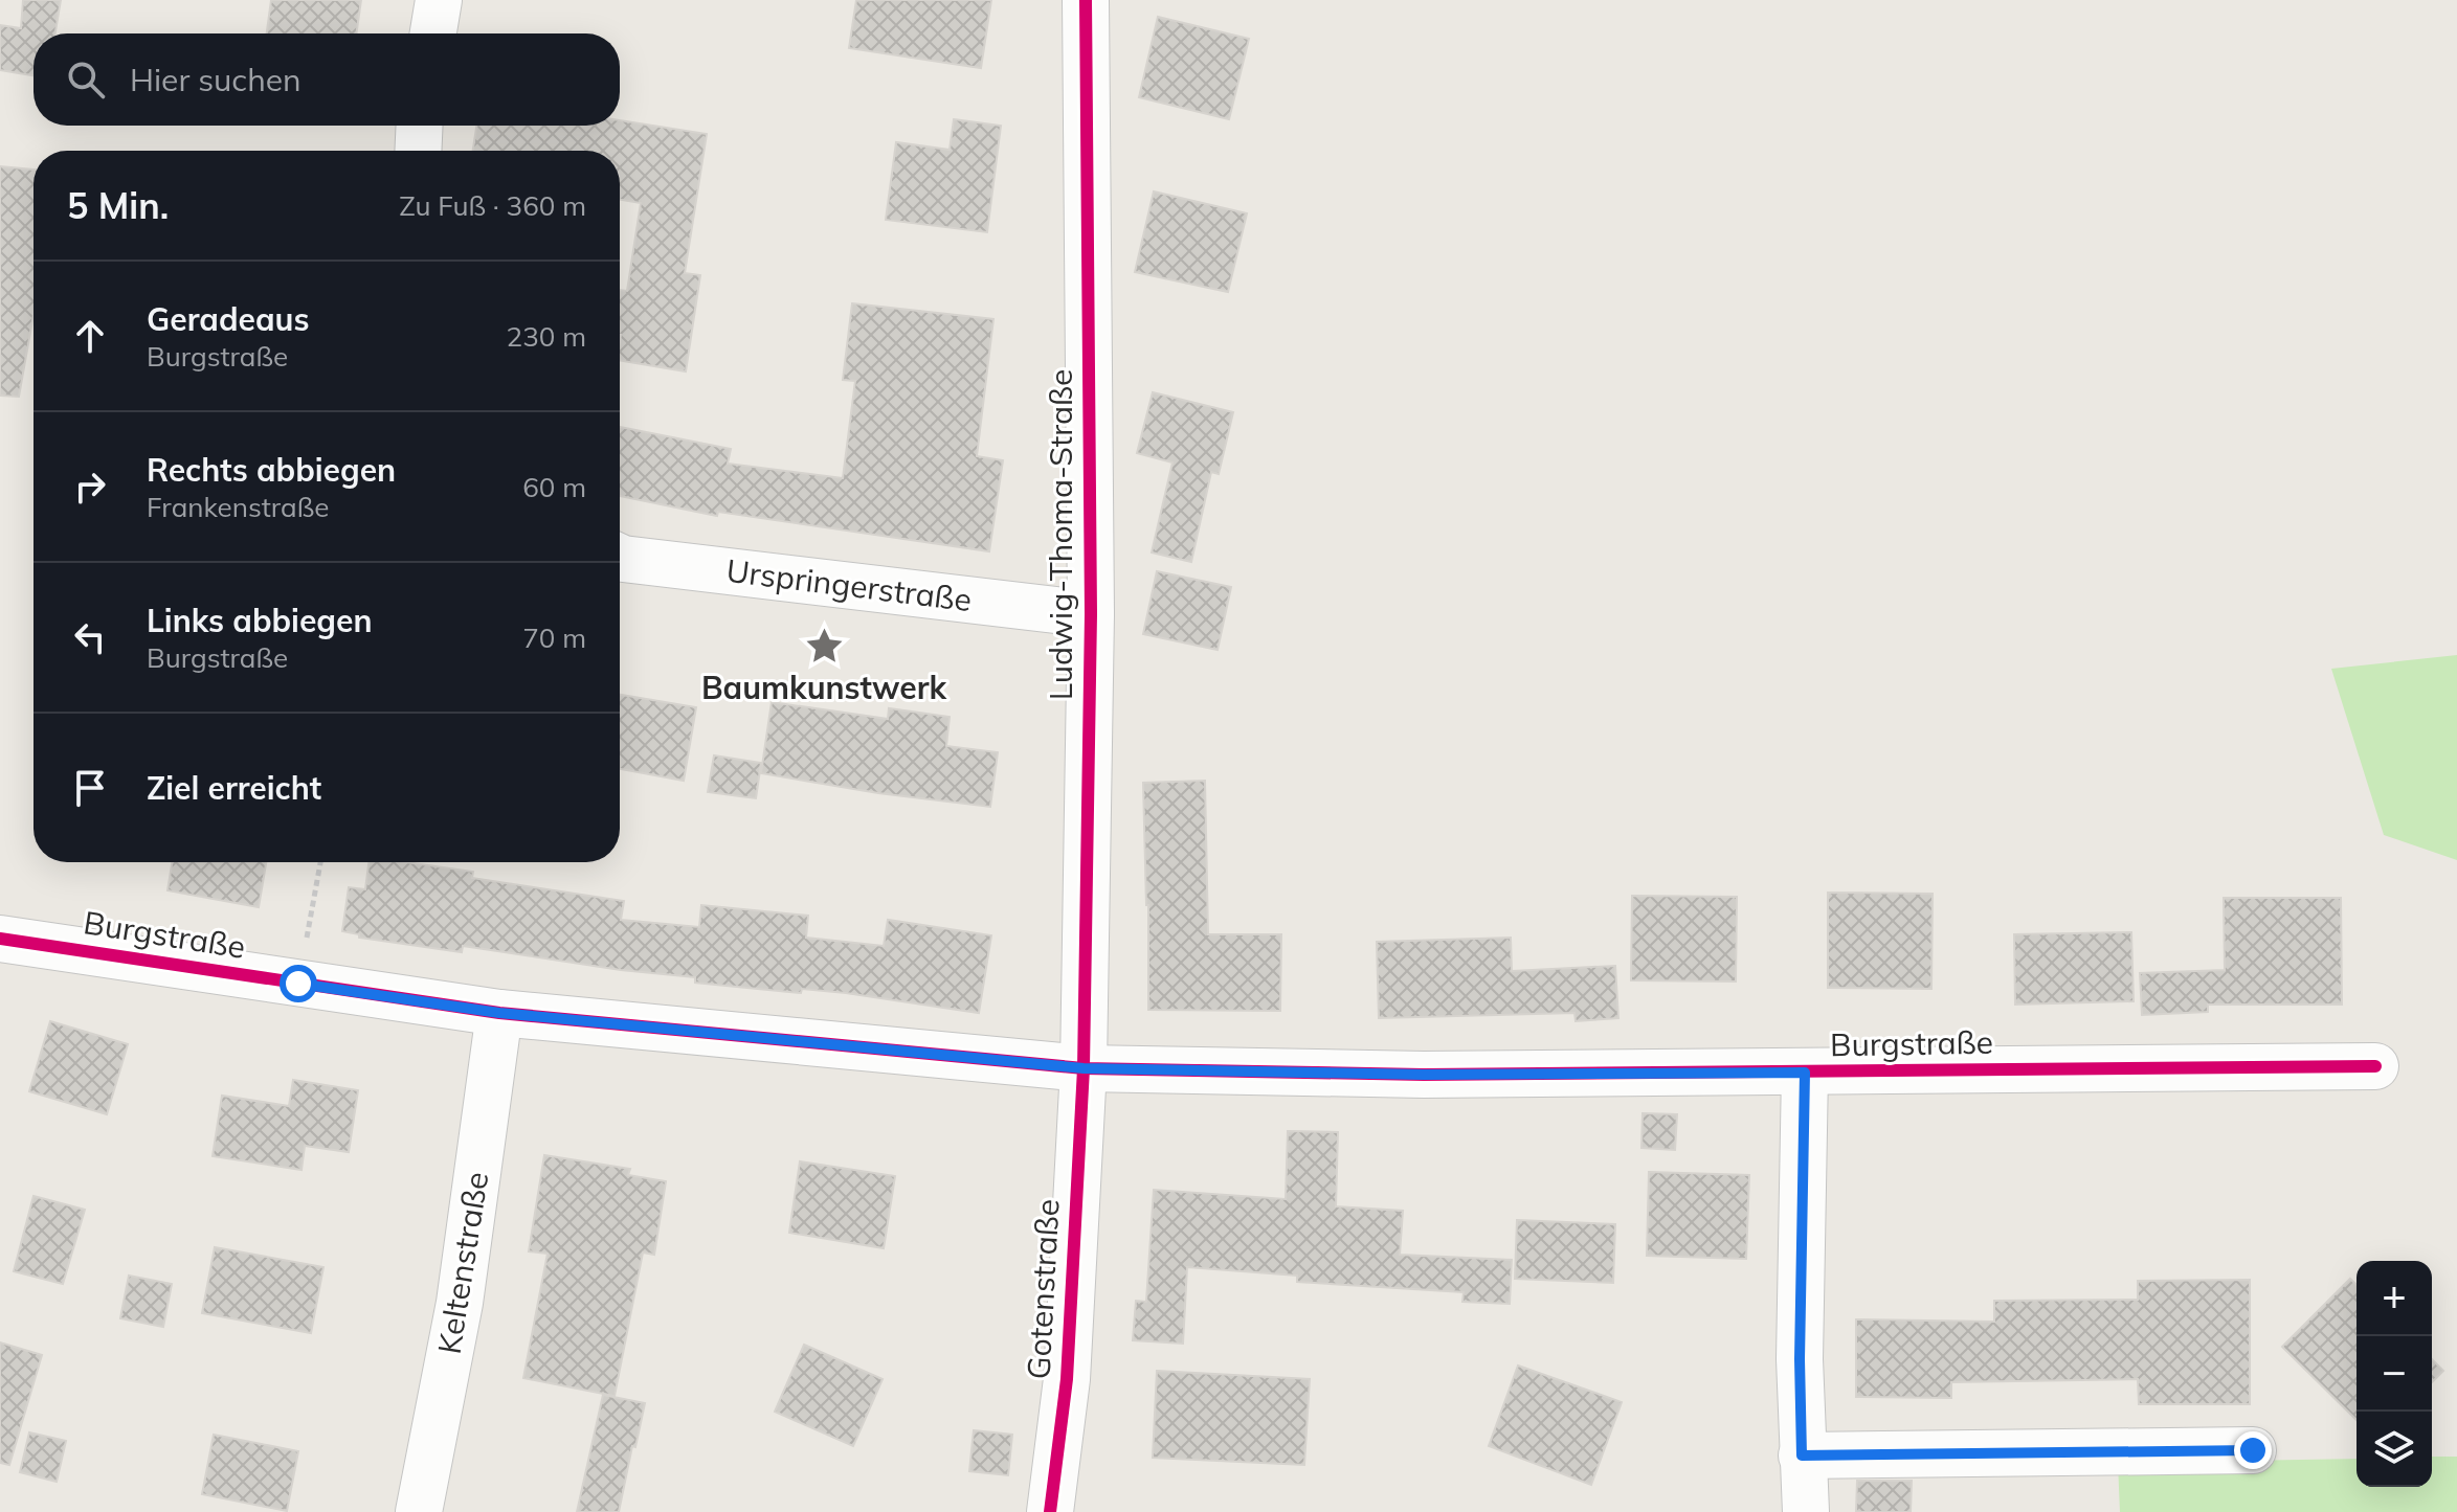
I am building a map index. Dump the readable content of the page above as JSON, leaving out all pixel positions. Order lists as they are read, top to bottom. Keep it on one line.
{"streets":{"street":["Ludwig-Thoma-Straße","Urspringerstraße","Burgstraße","Keltenstraße","Gotenstraße"]},"crossings":[["Ludwig-Thoma-Straße","Urspringerstraße"],["Ludwig-Thoma-Straße","Burgstraße"],["Ludwig-Thoma-Straße","Gotenstraße"],["Burgstraße","Keltenstraße"],["Burgstraße","Gotenstraße"]],"places":{"place":["Baumkunstwerk"]},"page":{"search":"Hier suchen","heading":["5 Min.","Zu Fuß · 360 m"],"list":[["Geradeaus","Burgstraße","230 m"],["Rechts abbiegen","Frankenstraße","60 m"],["Links abbiegen","Burgstraße","70 m"],"Ziel erreicht"],"map_buttons":["+","−"]}}
